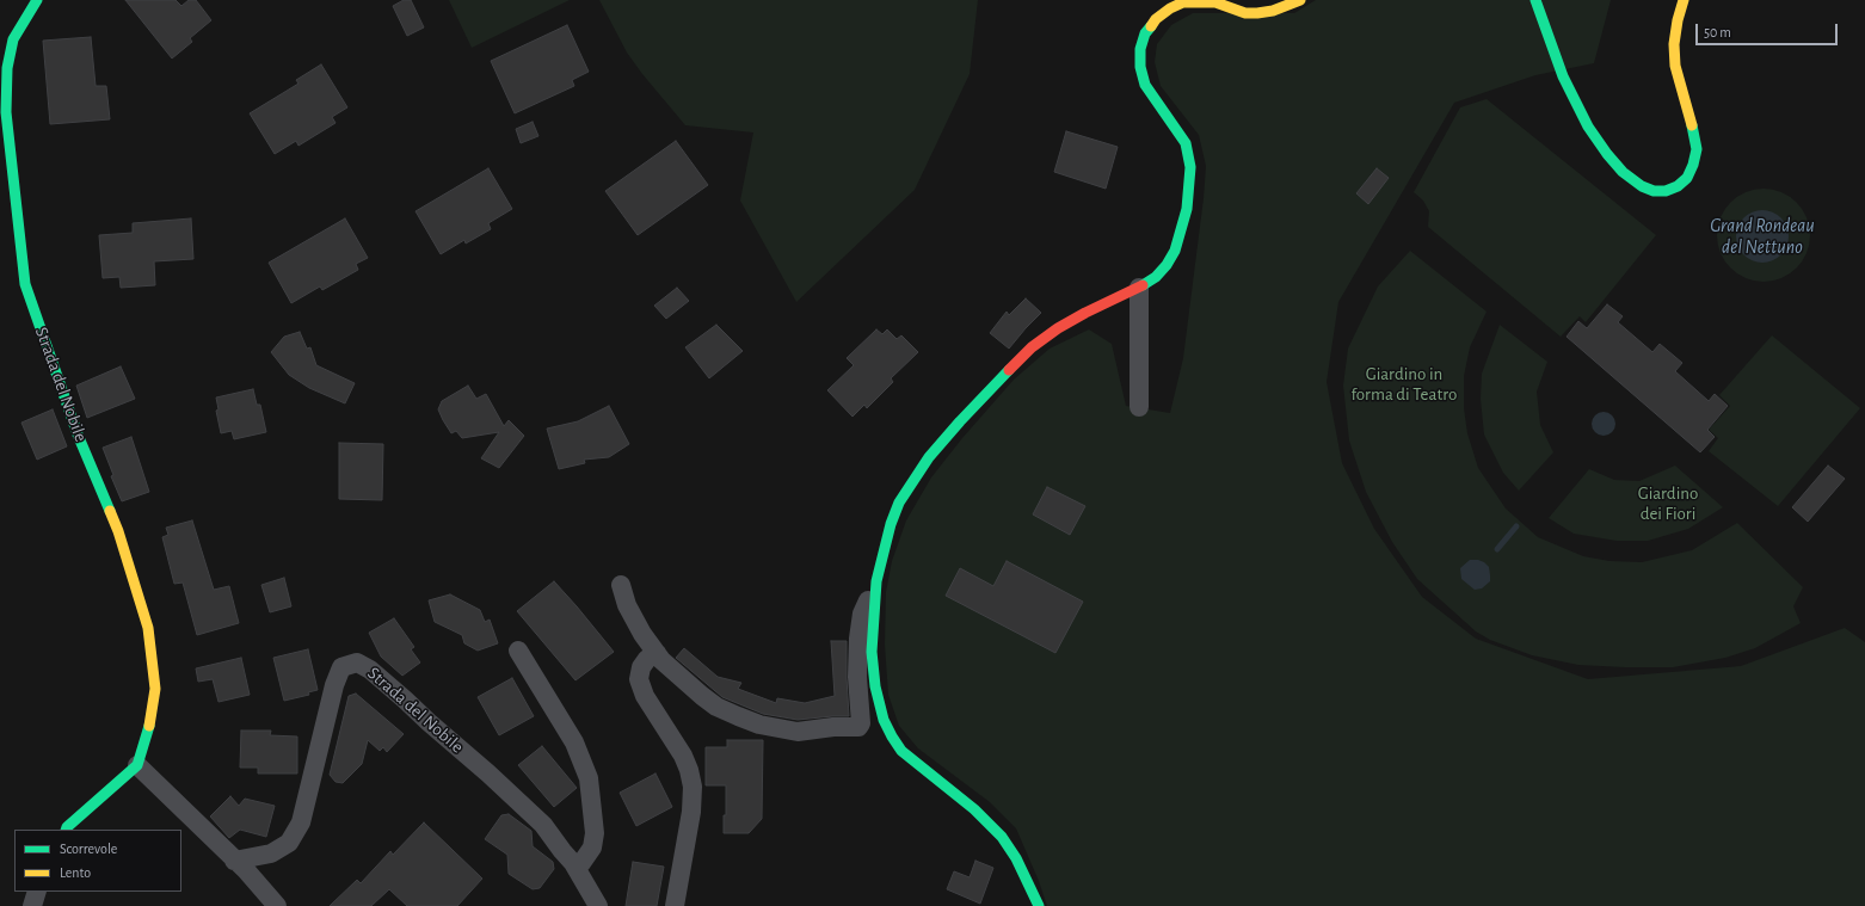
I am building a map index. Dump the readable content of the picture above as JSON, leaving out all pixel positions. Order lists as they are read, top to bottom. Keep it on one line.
{"streets":{"street":["Strada del Nobile"]},"water":["Grand Rondeau del Nettuno"],"parks":["Giardino in forma di Teatro","Giardino dei Fiori"],"legend":["Scorrevole","Lento"],"scale_bar":"50 m"}
